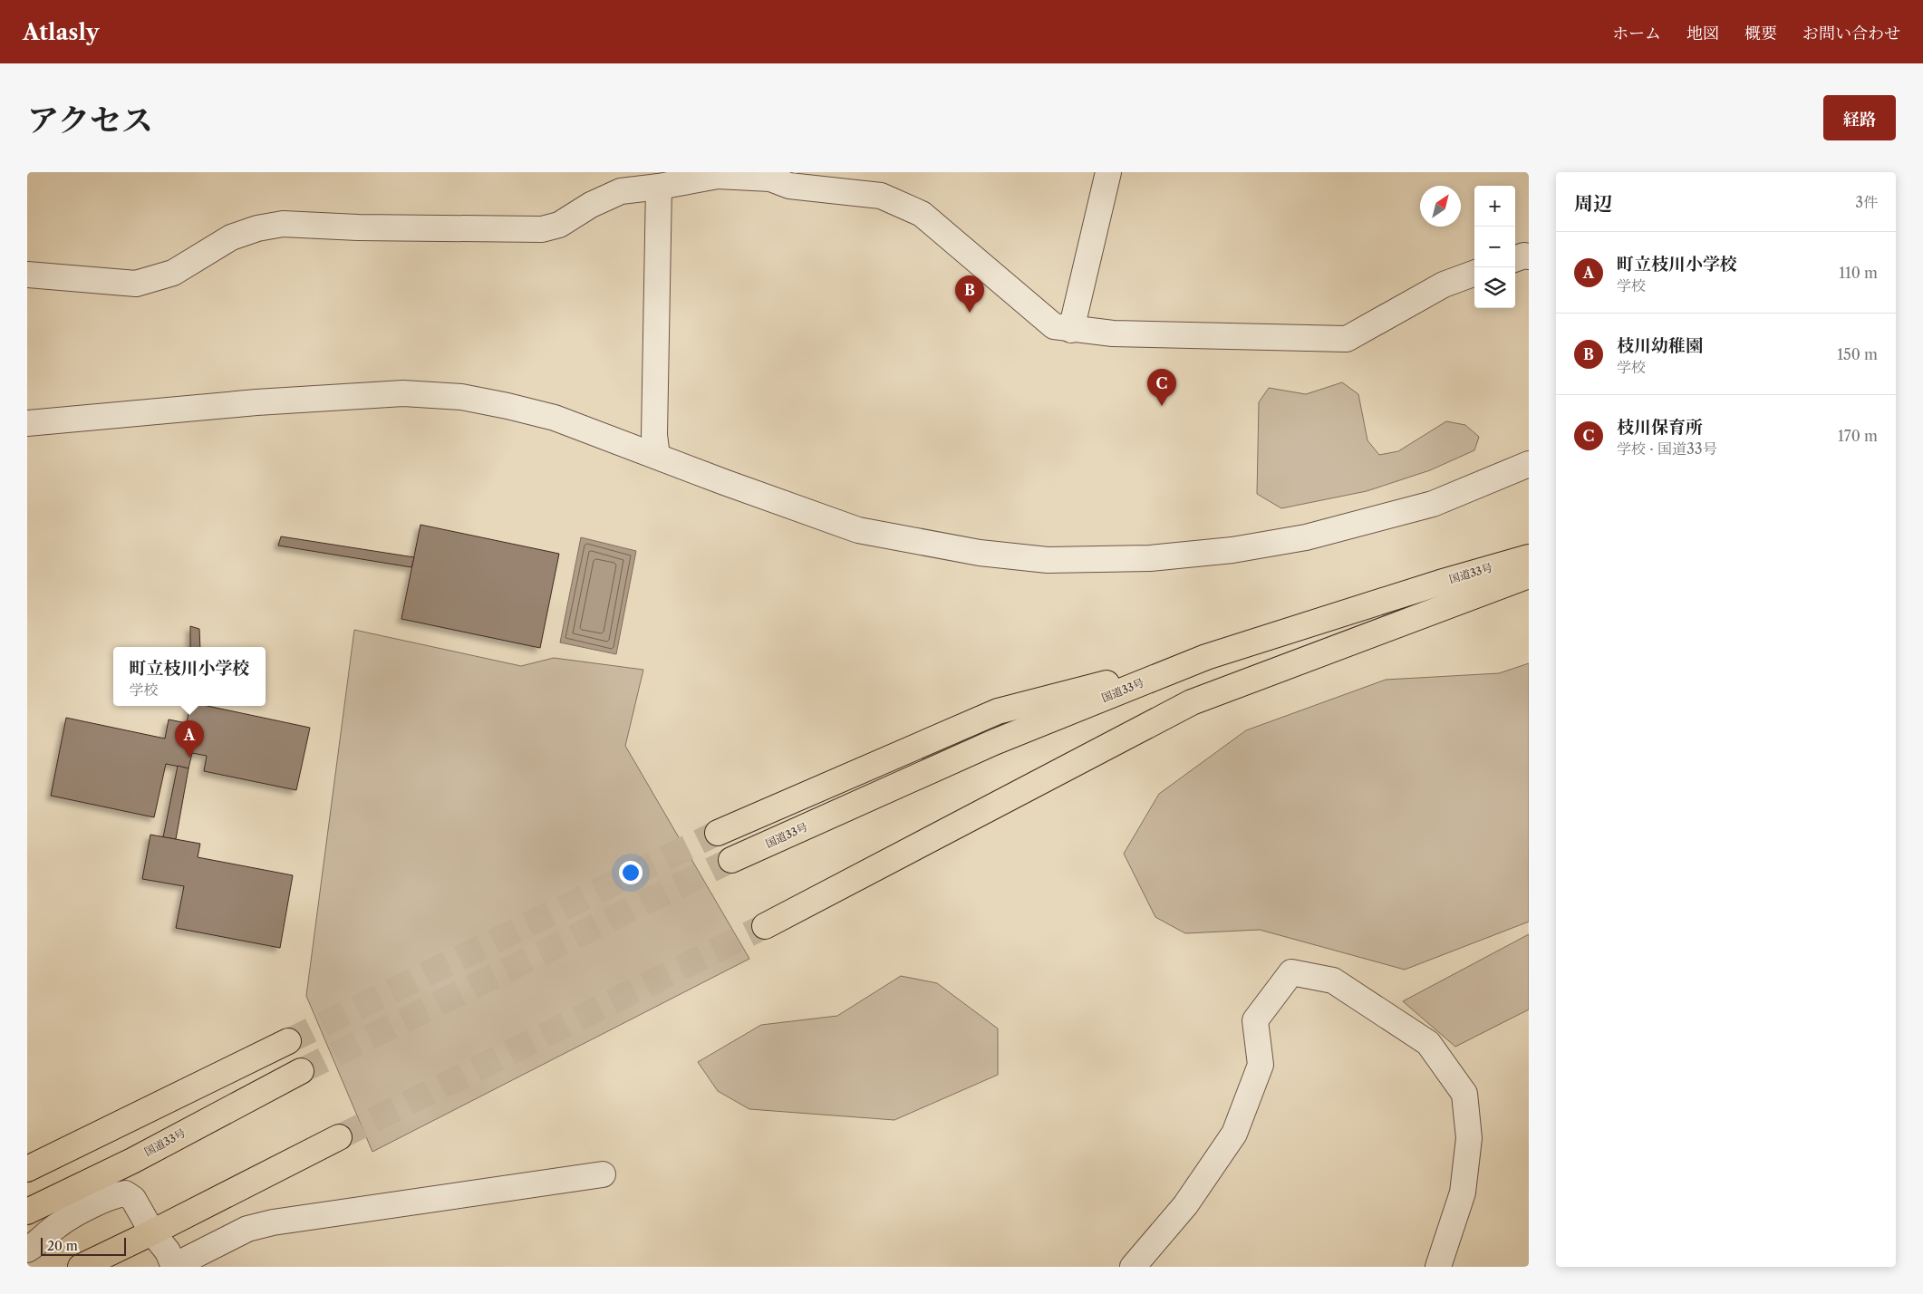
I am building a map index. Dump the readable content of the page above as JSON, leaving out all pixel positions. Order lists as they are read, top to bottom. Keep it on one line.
{"streets":{"highway":["国道33号"]},"scale_bar":"20 m","north":"top right","page":{"header":"Atlasly","nav":["ホーム","地図","概要","お問い合わせ"],"title":"アクセス","buttons":"経路","heading":["周辺","3件"],"map_buttons":["+","−"],"list":[{"mark":"A","name":"町立枝川小学校","note":"学校","value":"110 m"},{"mark":"B","name":"枝川幼稚園","note":"学校","value":"150 m"},{"mark":"C","name":"枝川保育所","note":"学校 · 国道33号","value":"170 m"}],"pins":["B","C","A"],"popup":["町立枝川小学校","学校"],"scale":"20 m"}}
